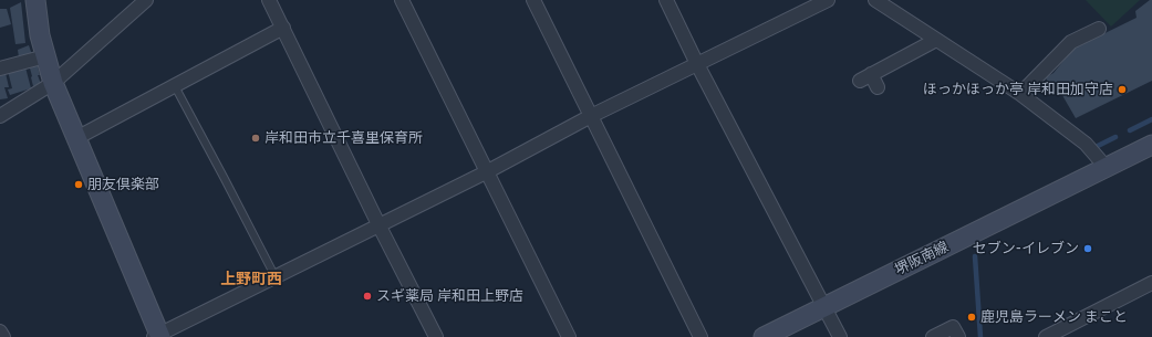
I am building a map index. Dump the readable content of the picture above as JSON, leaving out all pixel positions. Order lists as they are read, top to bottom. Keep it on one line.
{"streets":{"main road":["堺阪南線"]},"districts":["上野町西"],"places":["ほっかほっか亭 岸和田加守店","岸和田市立千喜里保育所","朋友倶楽部","セブン-イレブン","スギ薬局 岸和田上野店","鹿児島ラーメン まこと"]}
